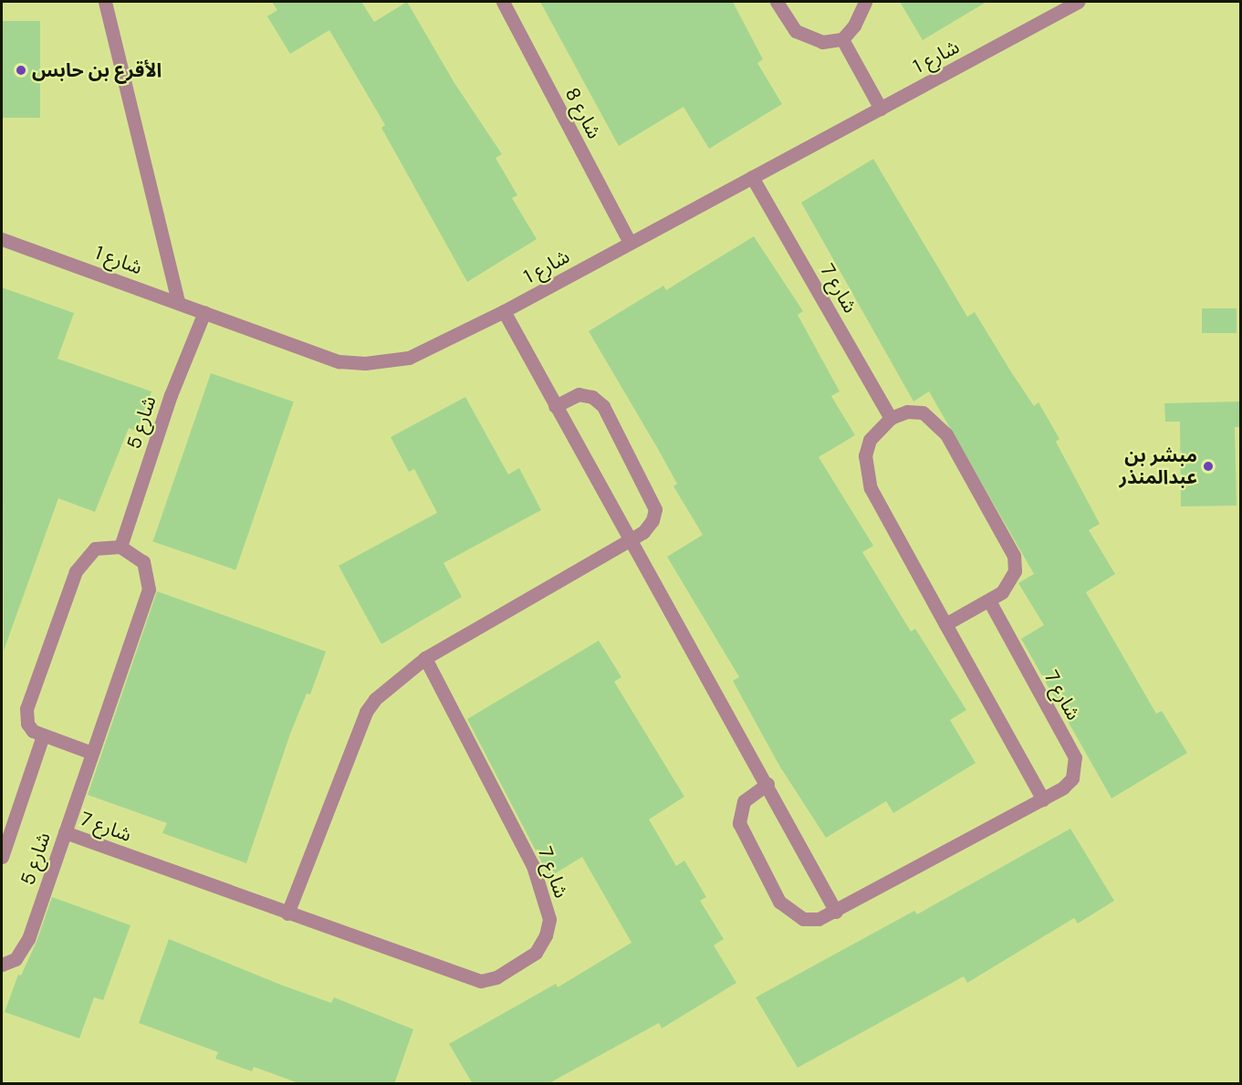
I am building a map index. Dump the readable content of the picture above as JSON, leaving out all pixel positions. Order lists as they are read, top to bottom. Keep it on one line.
{"streets":{"street":["شارع 1","شارع 8","شارع 7","شارع 5"]},"crossings":[["شارع 1","شارع 8"],["شارع 1","شارع 7"],["شارع 1","شارع 5"],["شارع 7","شارع 5"]],"places":["الأقرع بن حابس","مبشر بن عبدالمنذر"]}
